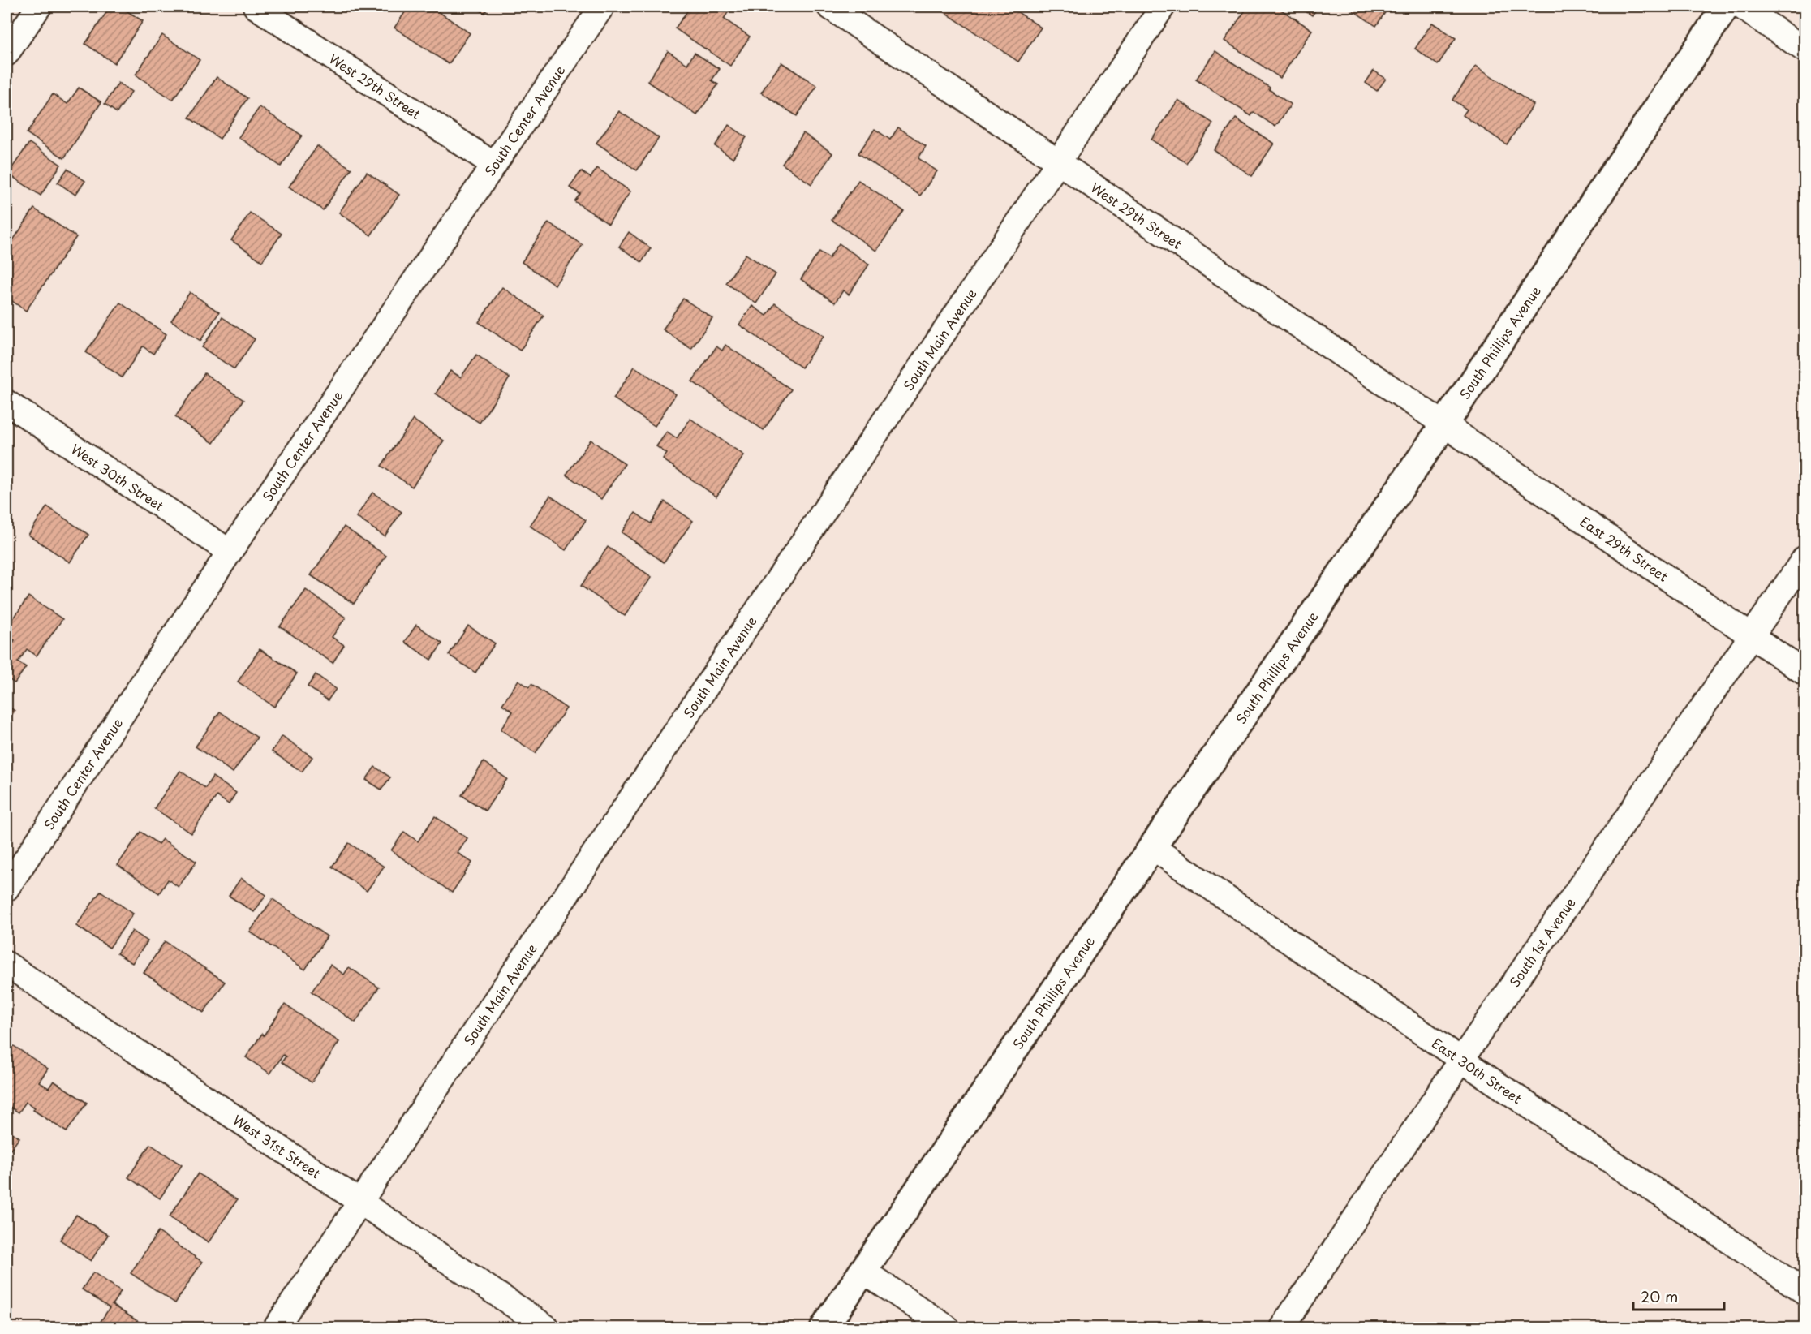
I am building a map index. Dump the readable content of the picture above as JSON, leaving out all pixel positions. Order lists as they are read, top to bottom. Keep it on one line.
{"streets":{"street":["West 29th Street","South Center Avenue","South Main Avenue","South Phillips Avenue","West 30th Street","East 29th Street","South 1st Avenue","East 30th Street","West 31st Street"]},"crossings":[["West 29th Street","South Center Avenue"],["West 29th Street","South Main Avenue"],["West 29th Street","South Phillips Avenue"],["West 29th Street","East 29th Street"],["South Center Avenue","West 30th Street"],["South Main Avenue","West 31st Street"],["South Phillips Avenue","East 29th Street"],["South Phillips Avenue","East 30th Street"],["East 29th Street","South 1st Avenue"],["South 1st Avenue","East 30th Street"]],"scale_bar":"20 m"}
